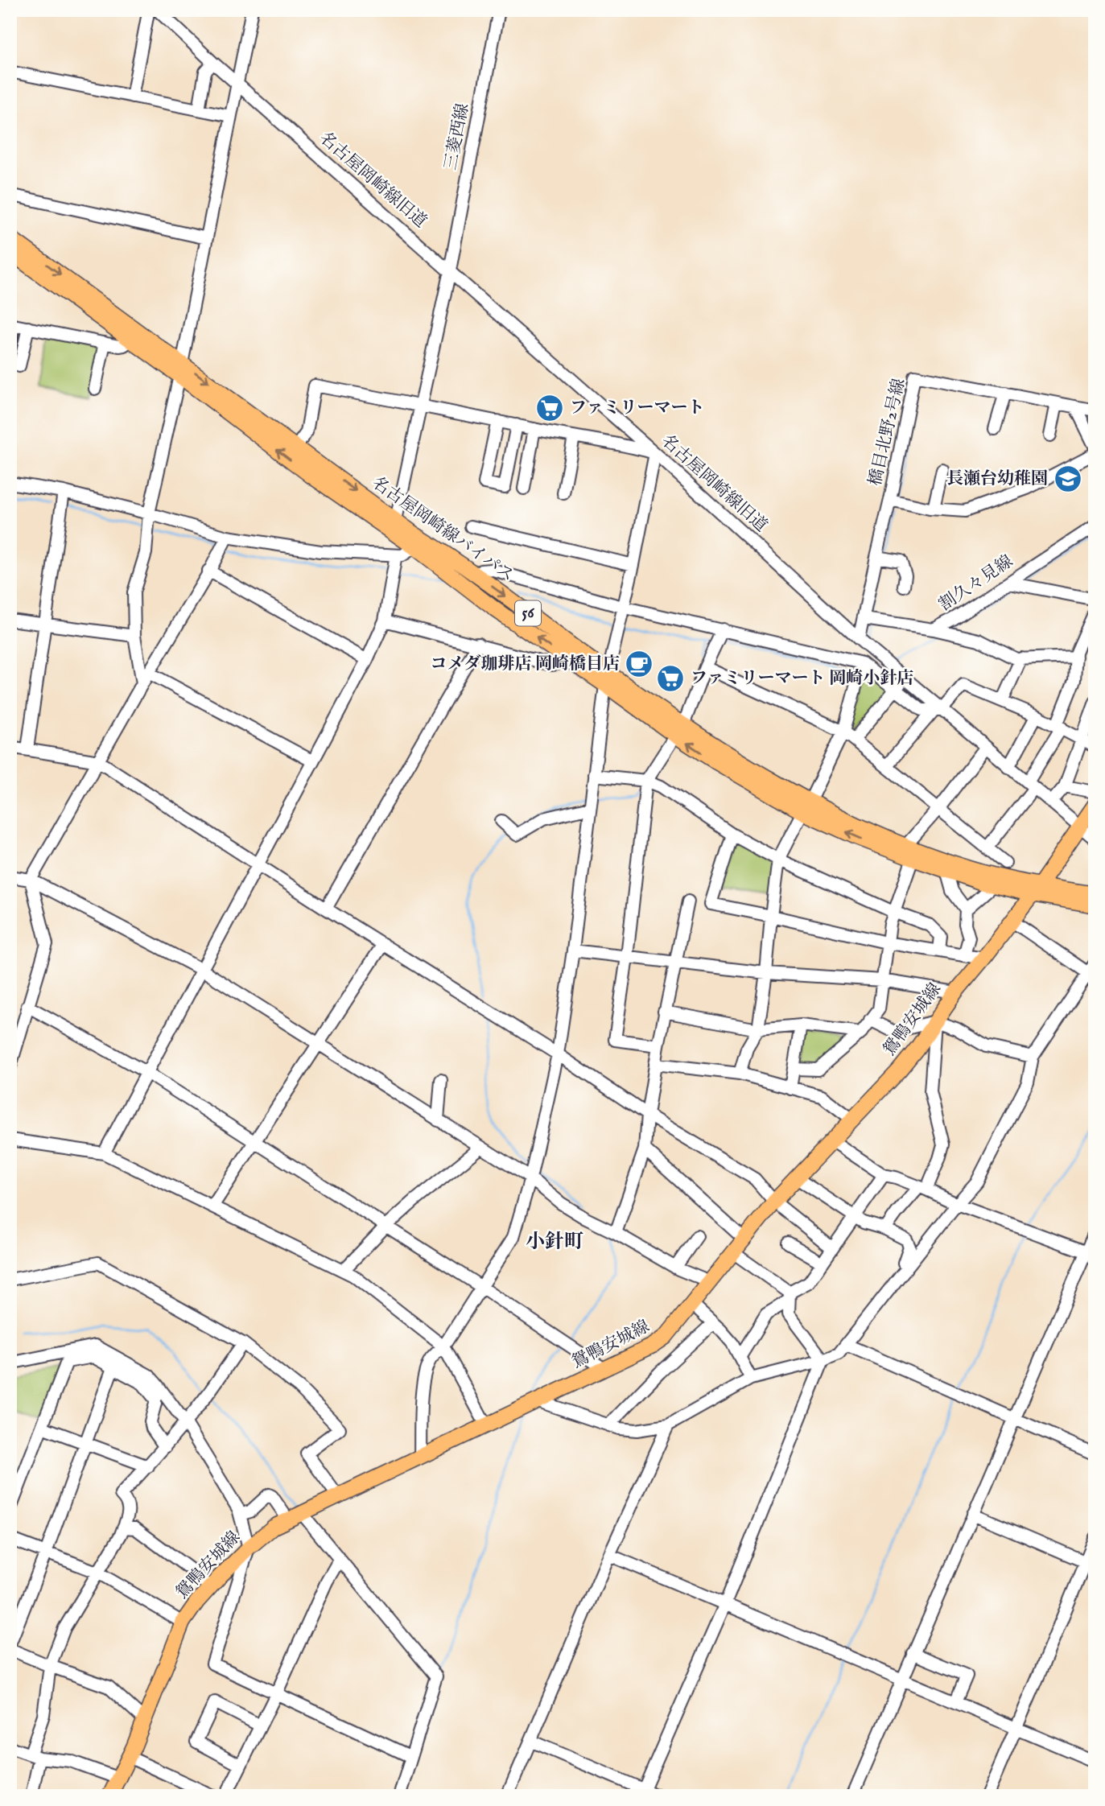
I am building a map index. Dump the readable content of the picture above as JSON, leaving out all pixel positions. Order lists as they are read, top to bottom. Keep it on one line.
{"streets":{"main road":["名古屋岡崎線バイパス","56","鴛鴨安城線"],"street":["三菱西線","名古屋岡崎線旧道","橋目北野2号線","割久々見線"]},"crossings":[["三菱西線","名古屋岡崎線旧道"],["三菱西線","名古屋岡崎線バイパス"],["名古屋岡崎線旧道","橋目北野2号線"],["名古屋岡崎線旧道","鴛鴨安城線"],["橋目北野2号線","割久々見線"],["名古屋岡崎線バイパス","鴛鴨安城線"]],"districts":["小針町"],"places":{"supermarket":["ファミリーマート","ファミリーマート 岡崎小針店"],"school or university":["長瀬台幼稚園"],"cafe":["コメダ珈琲店 岡崎橋目店"]}}
